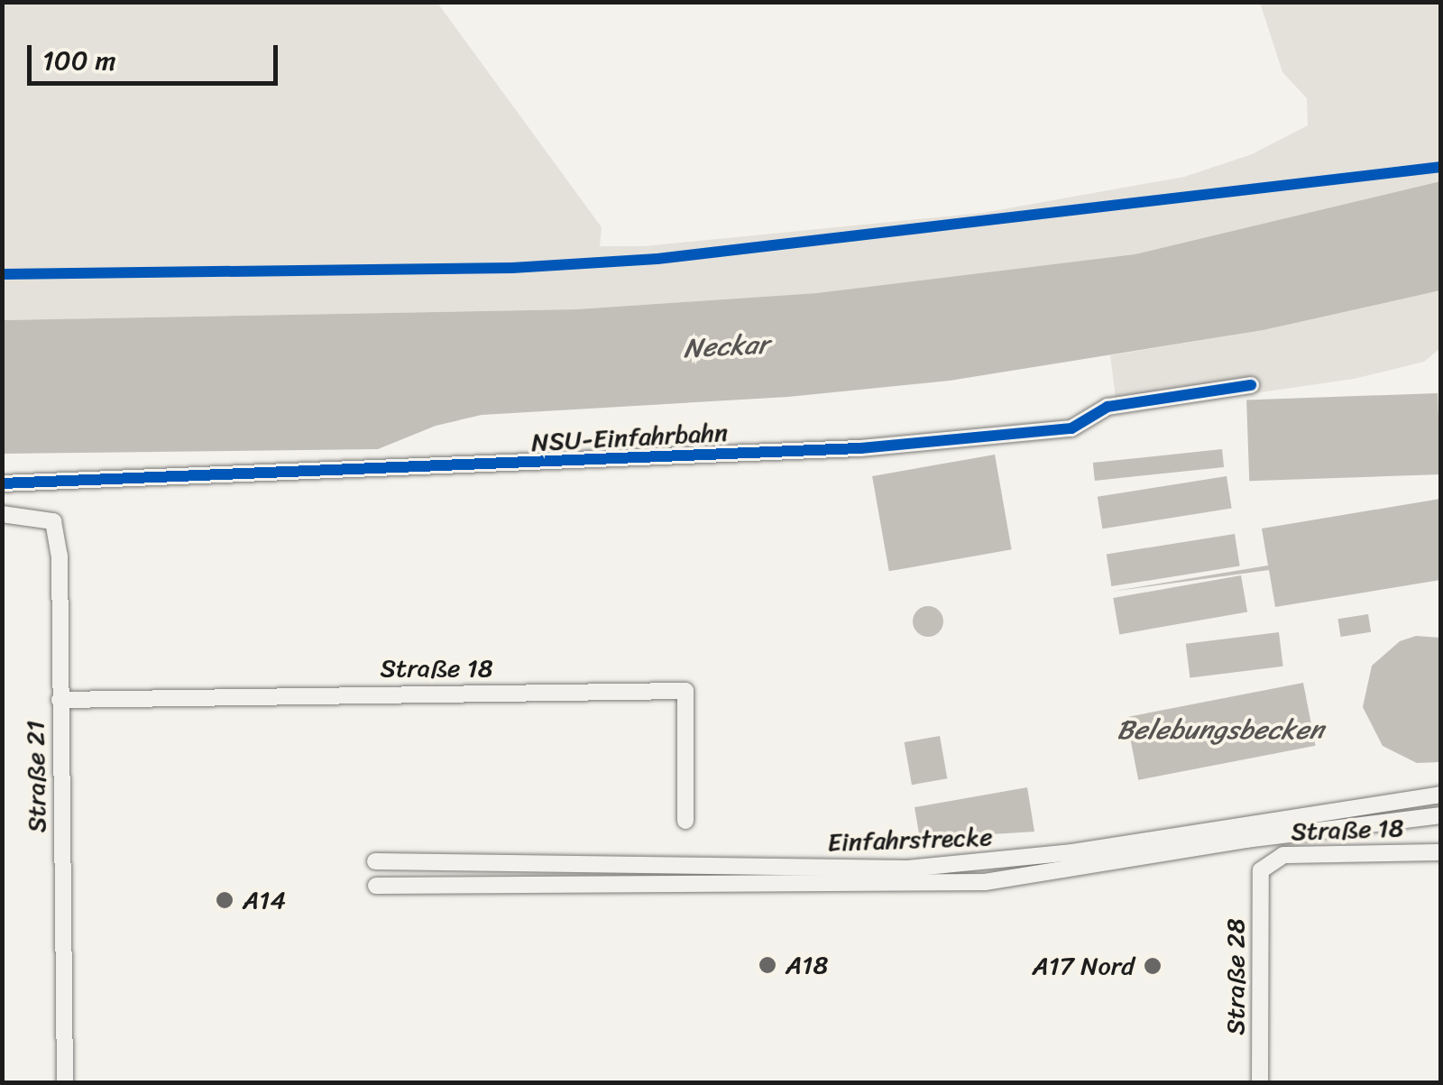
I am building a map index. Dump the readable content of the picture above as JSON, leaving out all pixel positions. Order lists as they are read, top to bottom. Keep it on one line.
{"streets":{"street":["NSU-Einfahrbahn","Straße 18","Straße 21","Einfahrstrecke","Straße 28"]},"crossings":[["Straße 18","Straße 21"],["Straße 18","Straße 28"]],"water":["Neckar","Belebungsbecken"],"places":["A14","A18","A17 Nord"],"scale_bar":"100 m"}
